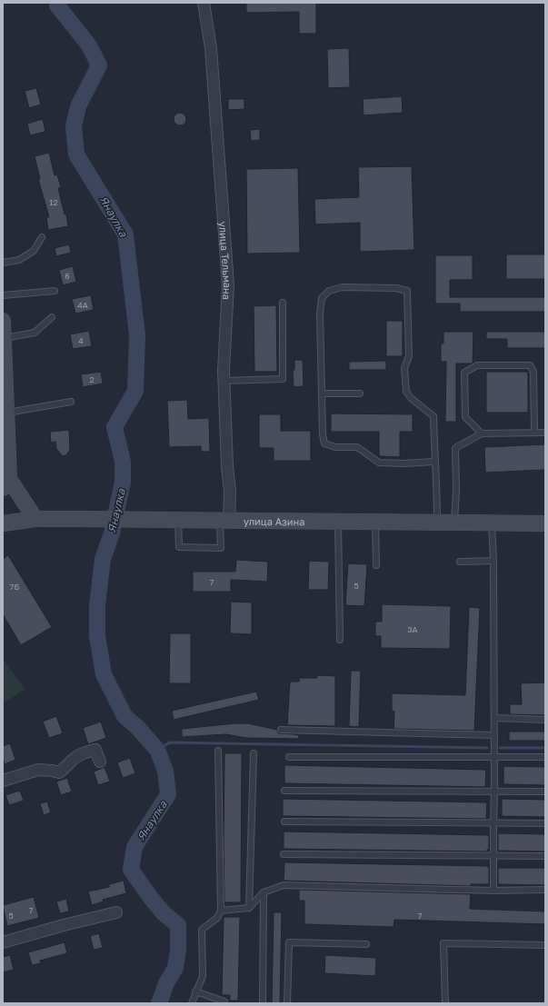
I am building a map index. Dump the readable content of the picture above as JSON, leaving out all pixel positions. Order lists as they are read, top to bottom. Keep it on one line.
{"streets":{"street":["улица Тельмана","улица Азина"]},"crossings":[["улица Тельмана","улица Азина"]],"water":["Янаулка"],"house_numbers":["12","6","4А","4","2","7","5","7Б","3А","7","5","7"]}
